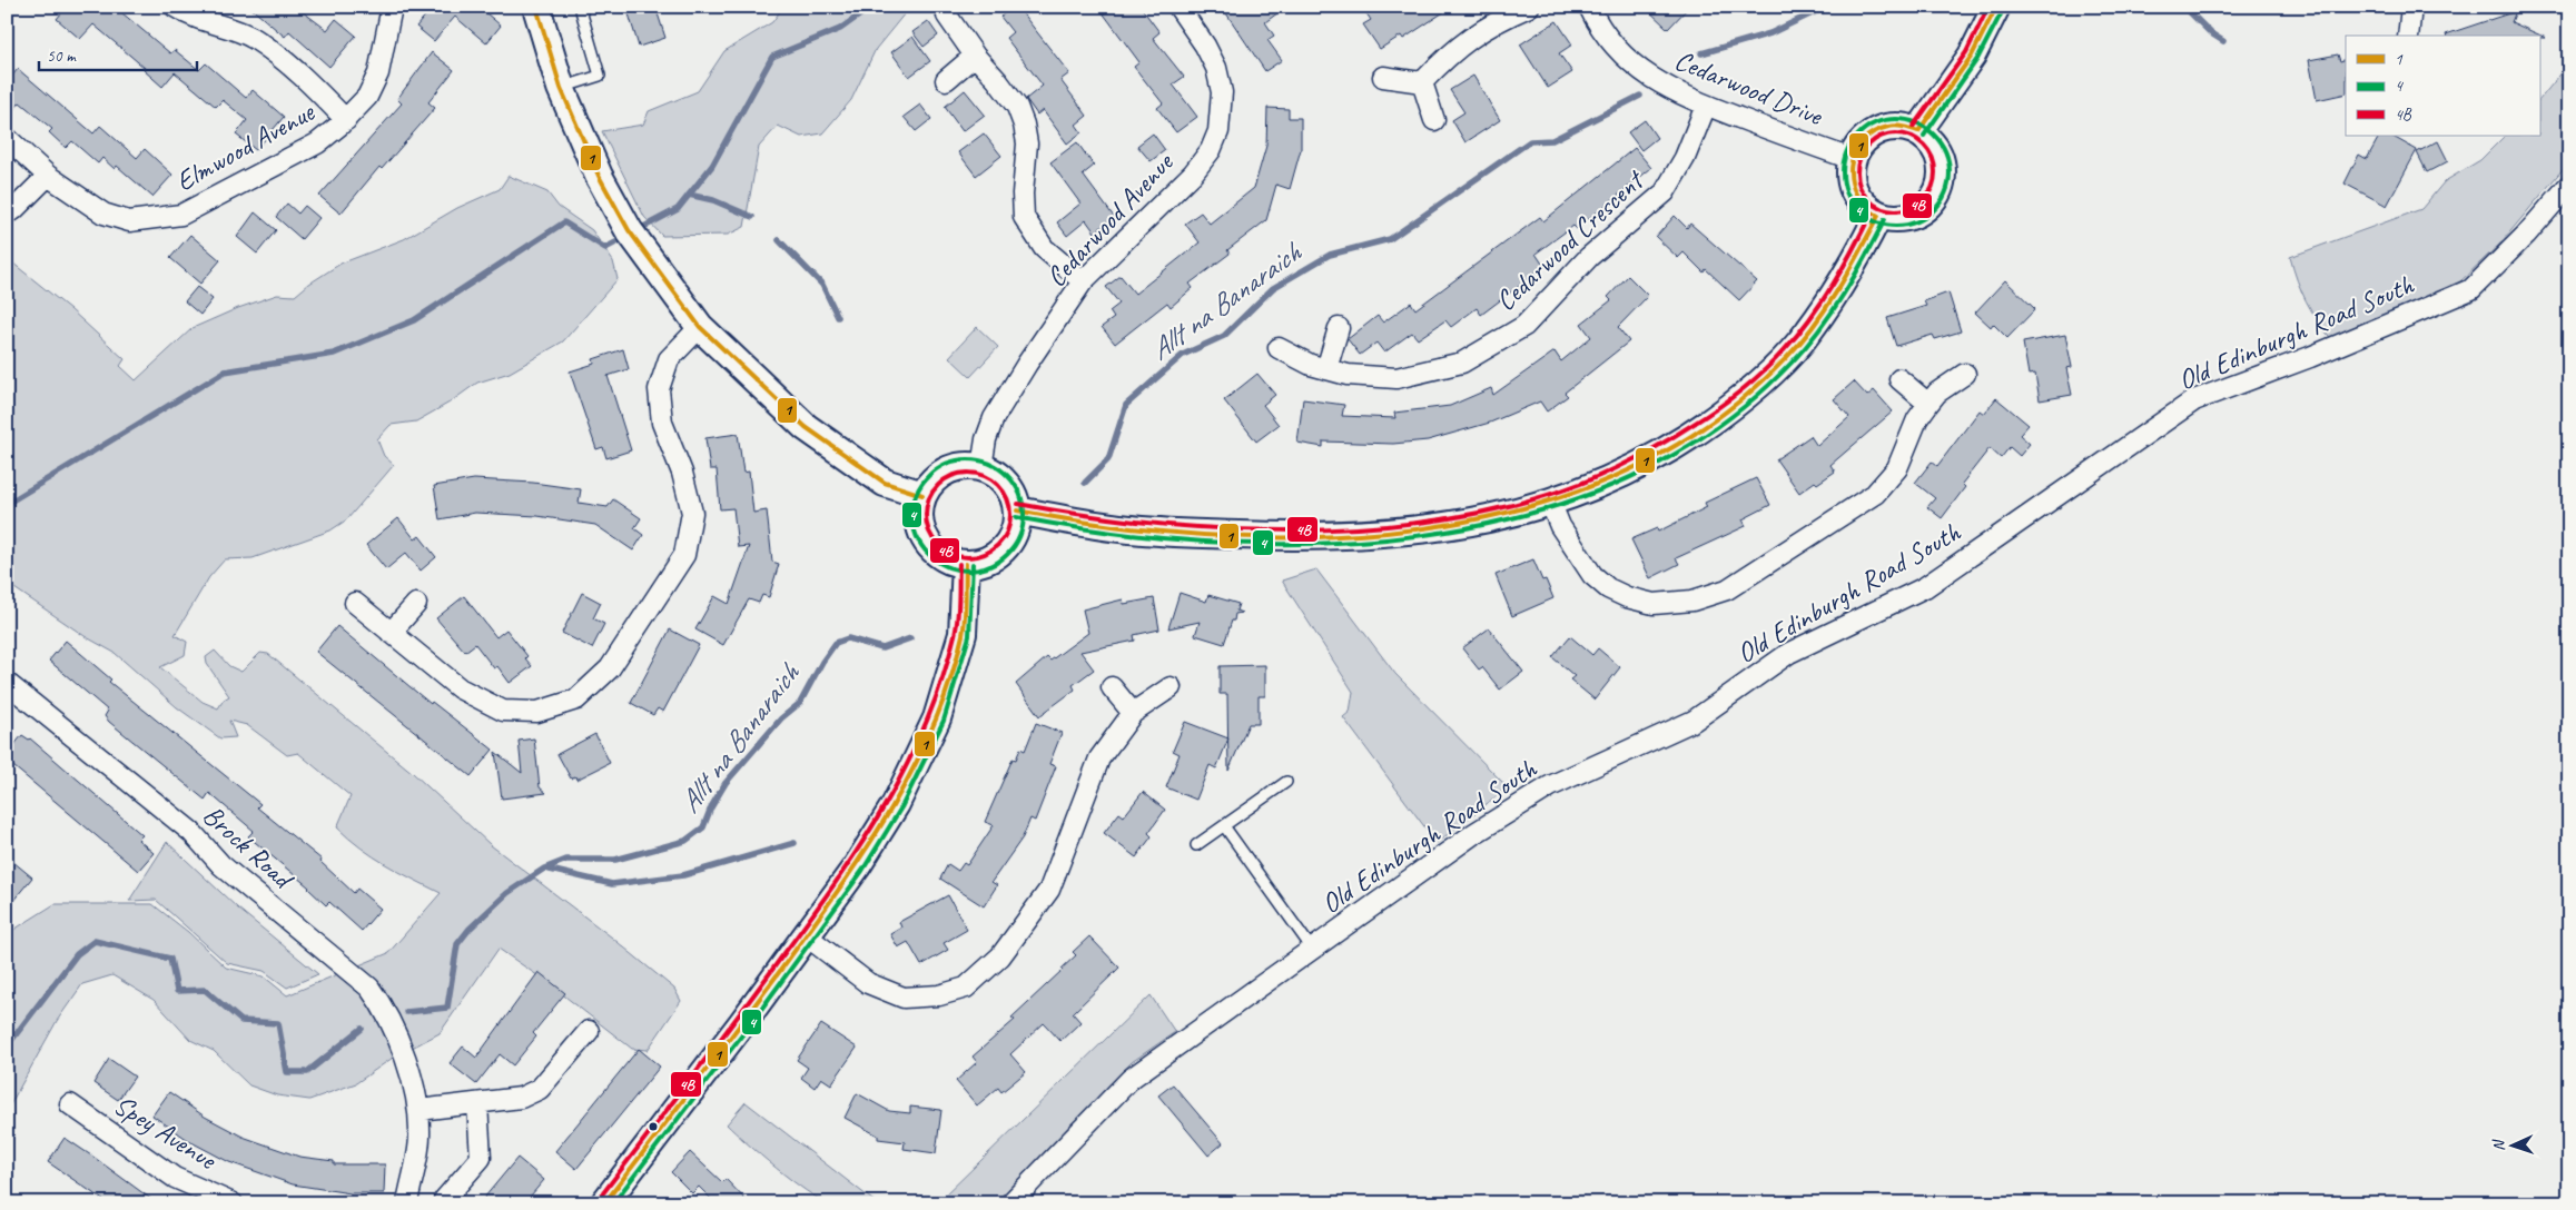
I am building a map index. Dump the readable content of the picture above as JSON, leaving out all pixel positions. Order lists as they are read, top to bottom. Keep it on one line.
{"streets":{"street":["Cedarwood Drive","Elmwood Avenue","Cedarwood Avenue","Cedarwood Crescent","Old Edinburgh Road South","Brock Road","Spey Avenue"]},"crossings":[["Cedarwood Drive","Cedarwood Crescent"]],"water":["Allt na Banaraich"],"lines":["transit line 1","transit line 4B","transit line 4"],"legend":["1","4","4B"],"scale_bar":"50 m","north":"left"}
